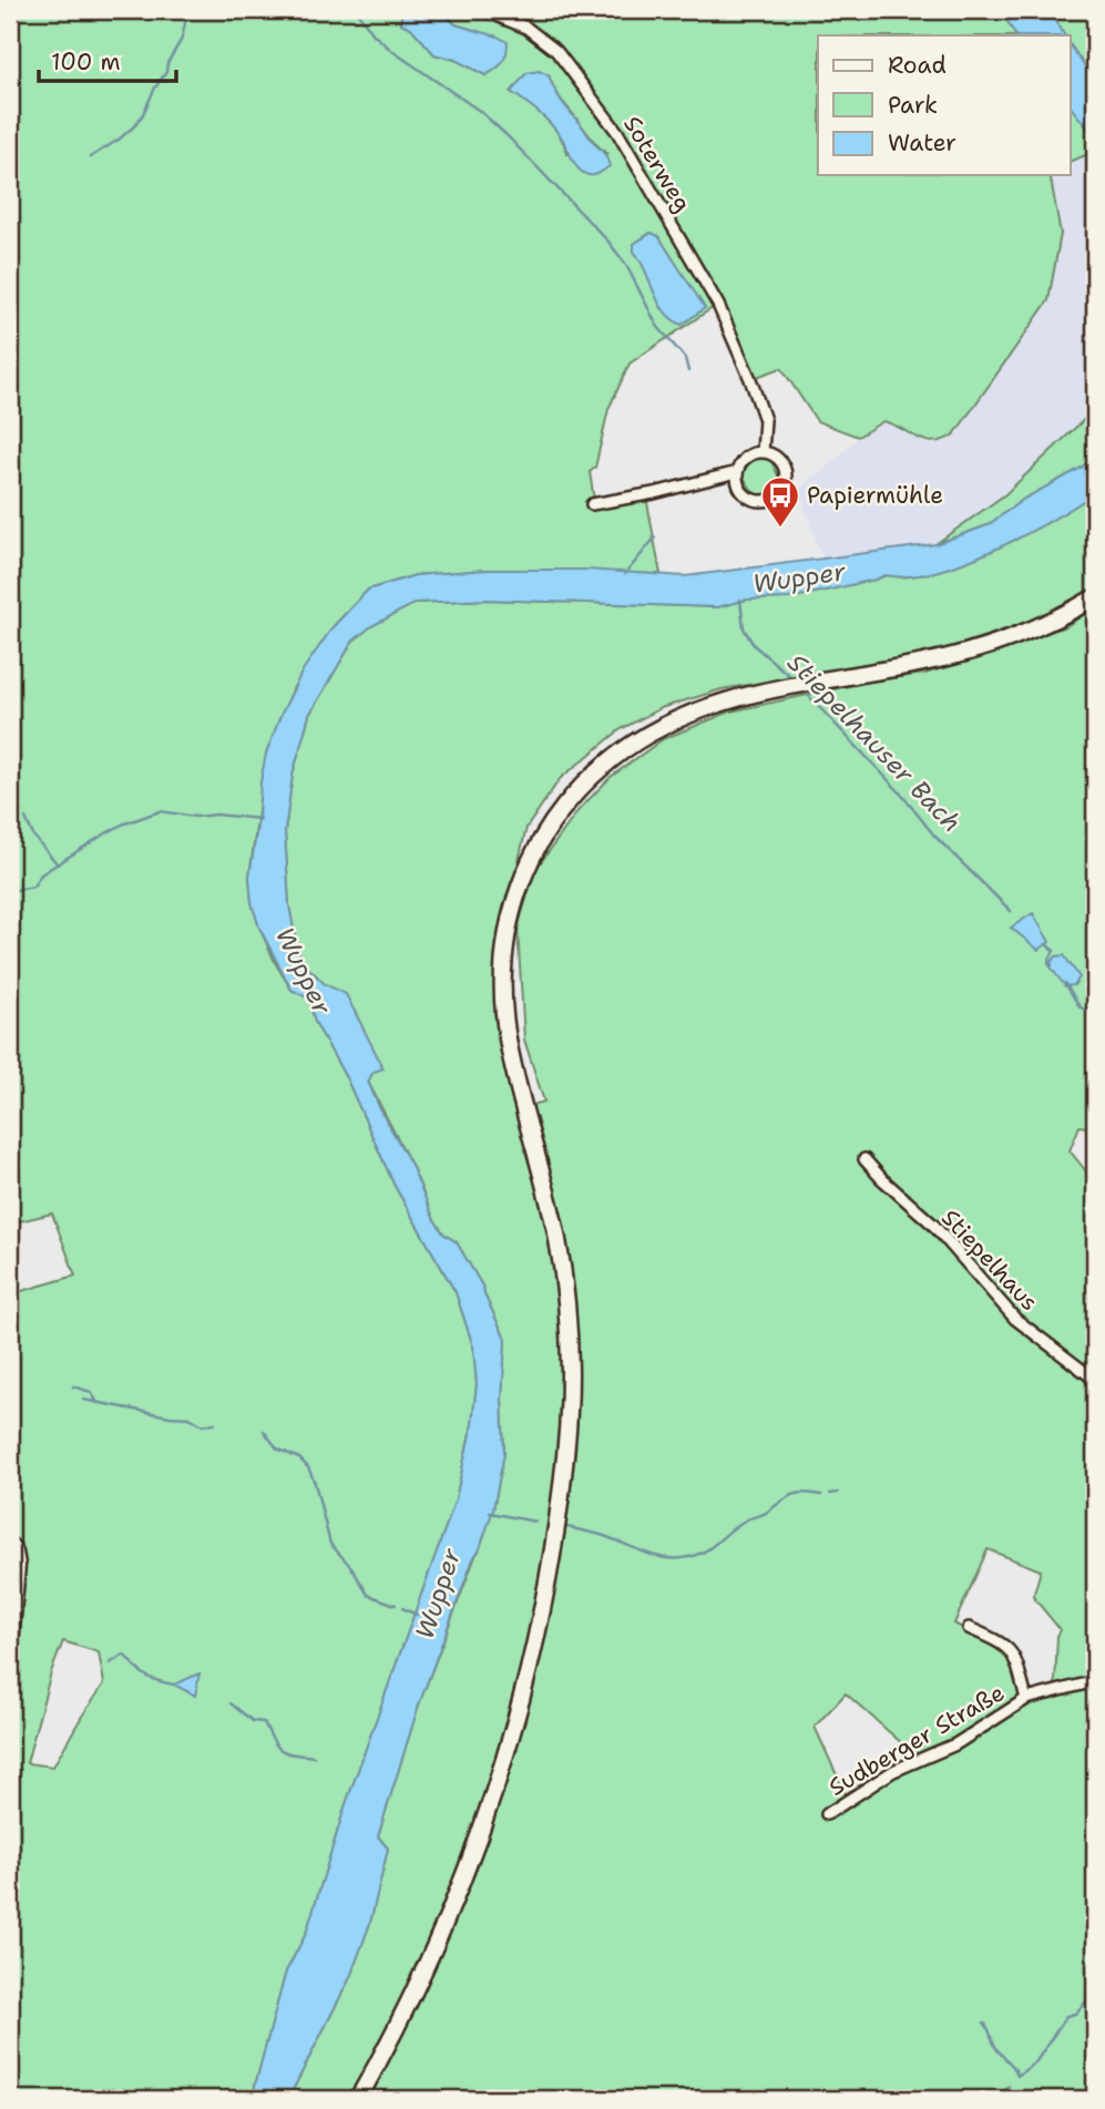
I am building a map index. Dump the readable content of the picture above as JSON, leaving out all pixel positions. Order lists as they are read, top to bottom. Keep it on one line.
{"streets":{"street":["Soterweg","Stiepelhaus","Sudberger Straße"]},"water":["Wupper","Stiepelhauser Bach"],"places":{"bus stop":["Papiermühle"]},"legend":["Road","Park","Water"],"scale_bar":"100 m"}
